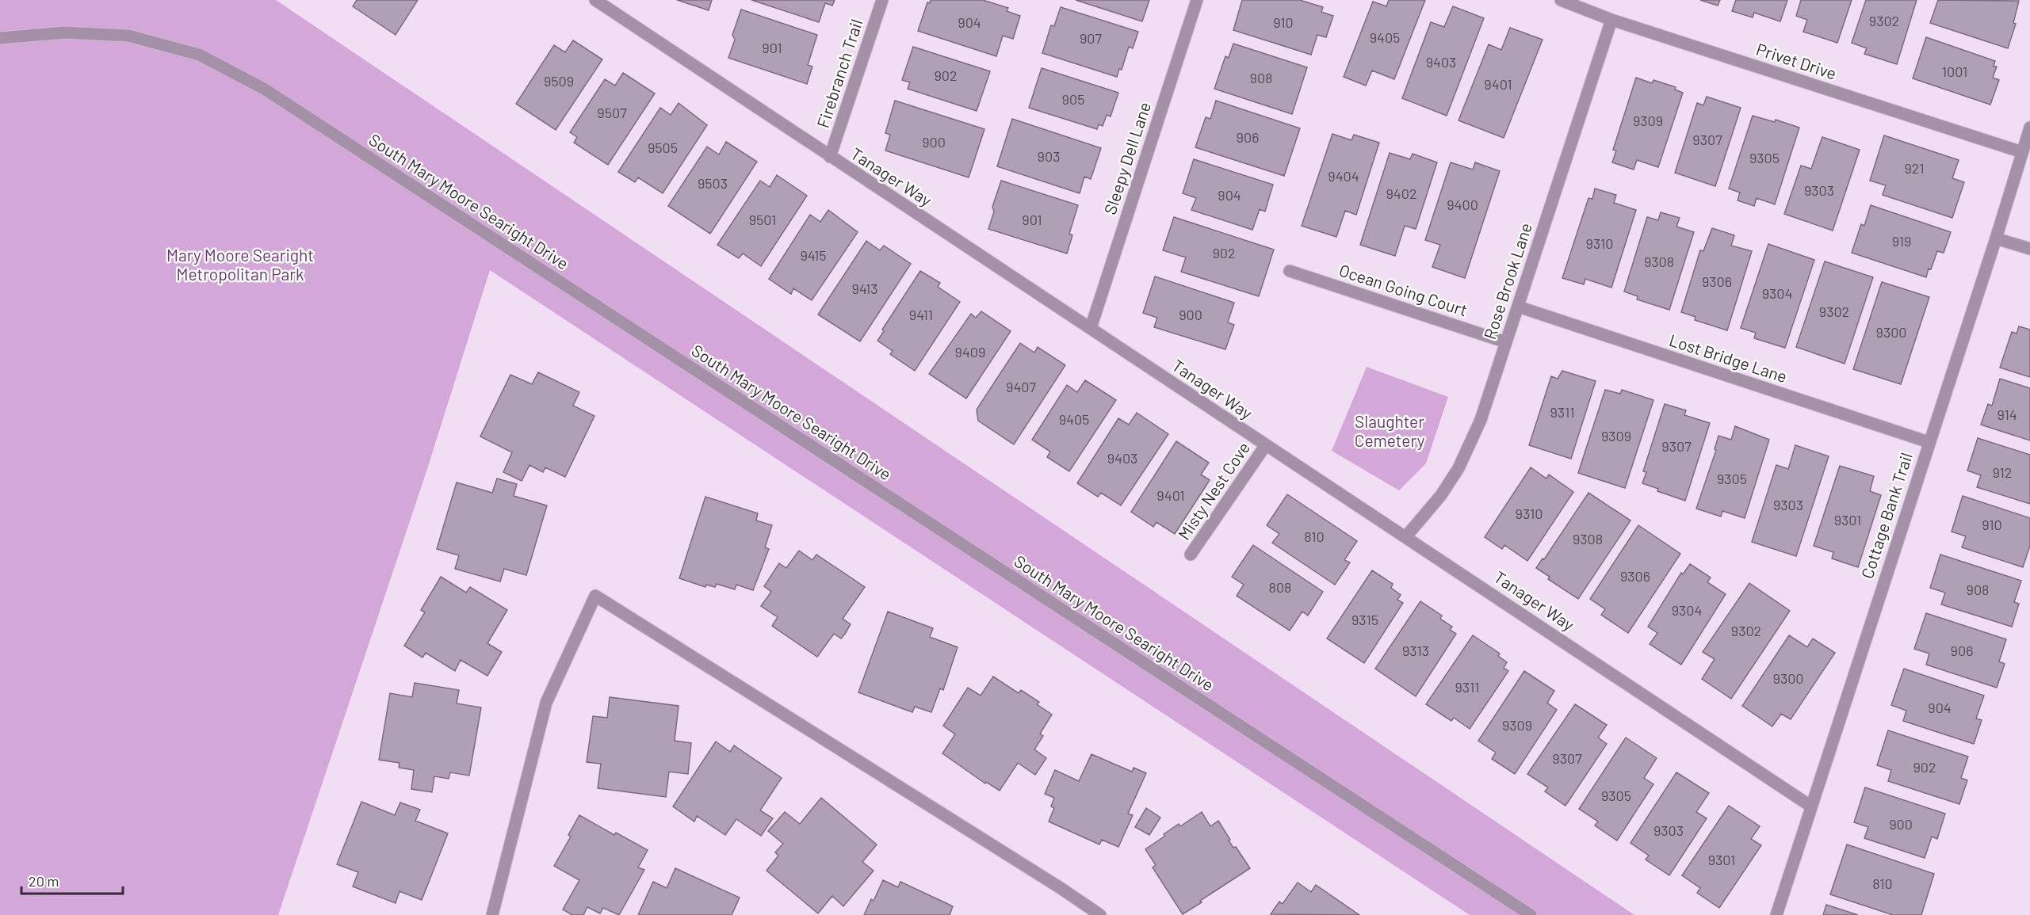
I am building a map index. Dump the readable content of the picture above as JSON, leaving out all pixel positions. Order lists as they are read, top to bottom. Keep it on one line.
{"streets":{"street":["Privet Drive","Firebranch Trail","Sleepy Dell Lane","Tanager Way","South Mary Moore Searight Drive","Rose Brook Lane","Ocean Going Court","Lost Bridge Lane","Misty Nest Cove","Cottage Bank Trail"]},"crossings":[["Privet Drive","Rose Brook Lane"],["Privet Drive","Cottage Bank Trail"],["Firebranch Trail","Tanager Way"],["Sleepy Dell Lane","Tanager Way"],["Tanager Way","Rose Brook Lane"],["Tanager Way","Misty Nest Cove"],["Tanager Way","Cottage Bank Trail"],["Rose Brook Lane","Ocean Going Court"],["Rose Brook Lane","Lost Bridge Lane"],["Lost Bridge Lane","Cottage Bank Trail"]],"parks":["Mary Moore Searight Metropolitan Park","Slaughter Cemetery"],"house_numbers":["9302","904","910","9405","907","901","9403","1001","902","908","9509","9401","905","9507","9309","906","9307","900","9505","903","9305","921","9404","9503","9303","9402","904","9400","9501","901","919","9310","902","9415","9308","9306","9413","9304","9302","9411","900","9300","9409","9407","9311","914","9405","9309","9307","9403","912","9305","9401","9303","9310","9301","910","810","9308","9306","808","908","9304","9315","9302","9313","906","9300","9311","904","9309","9307","902","9305","900","9303","9301","810"],"scale_bar":"20 m"}
